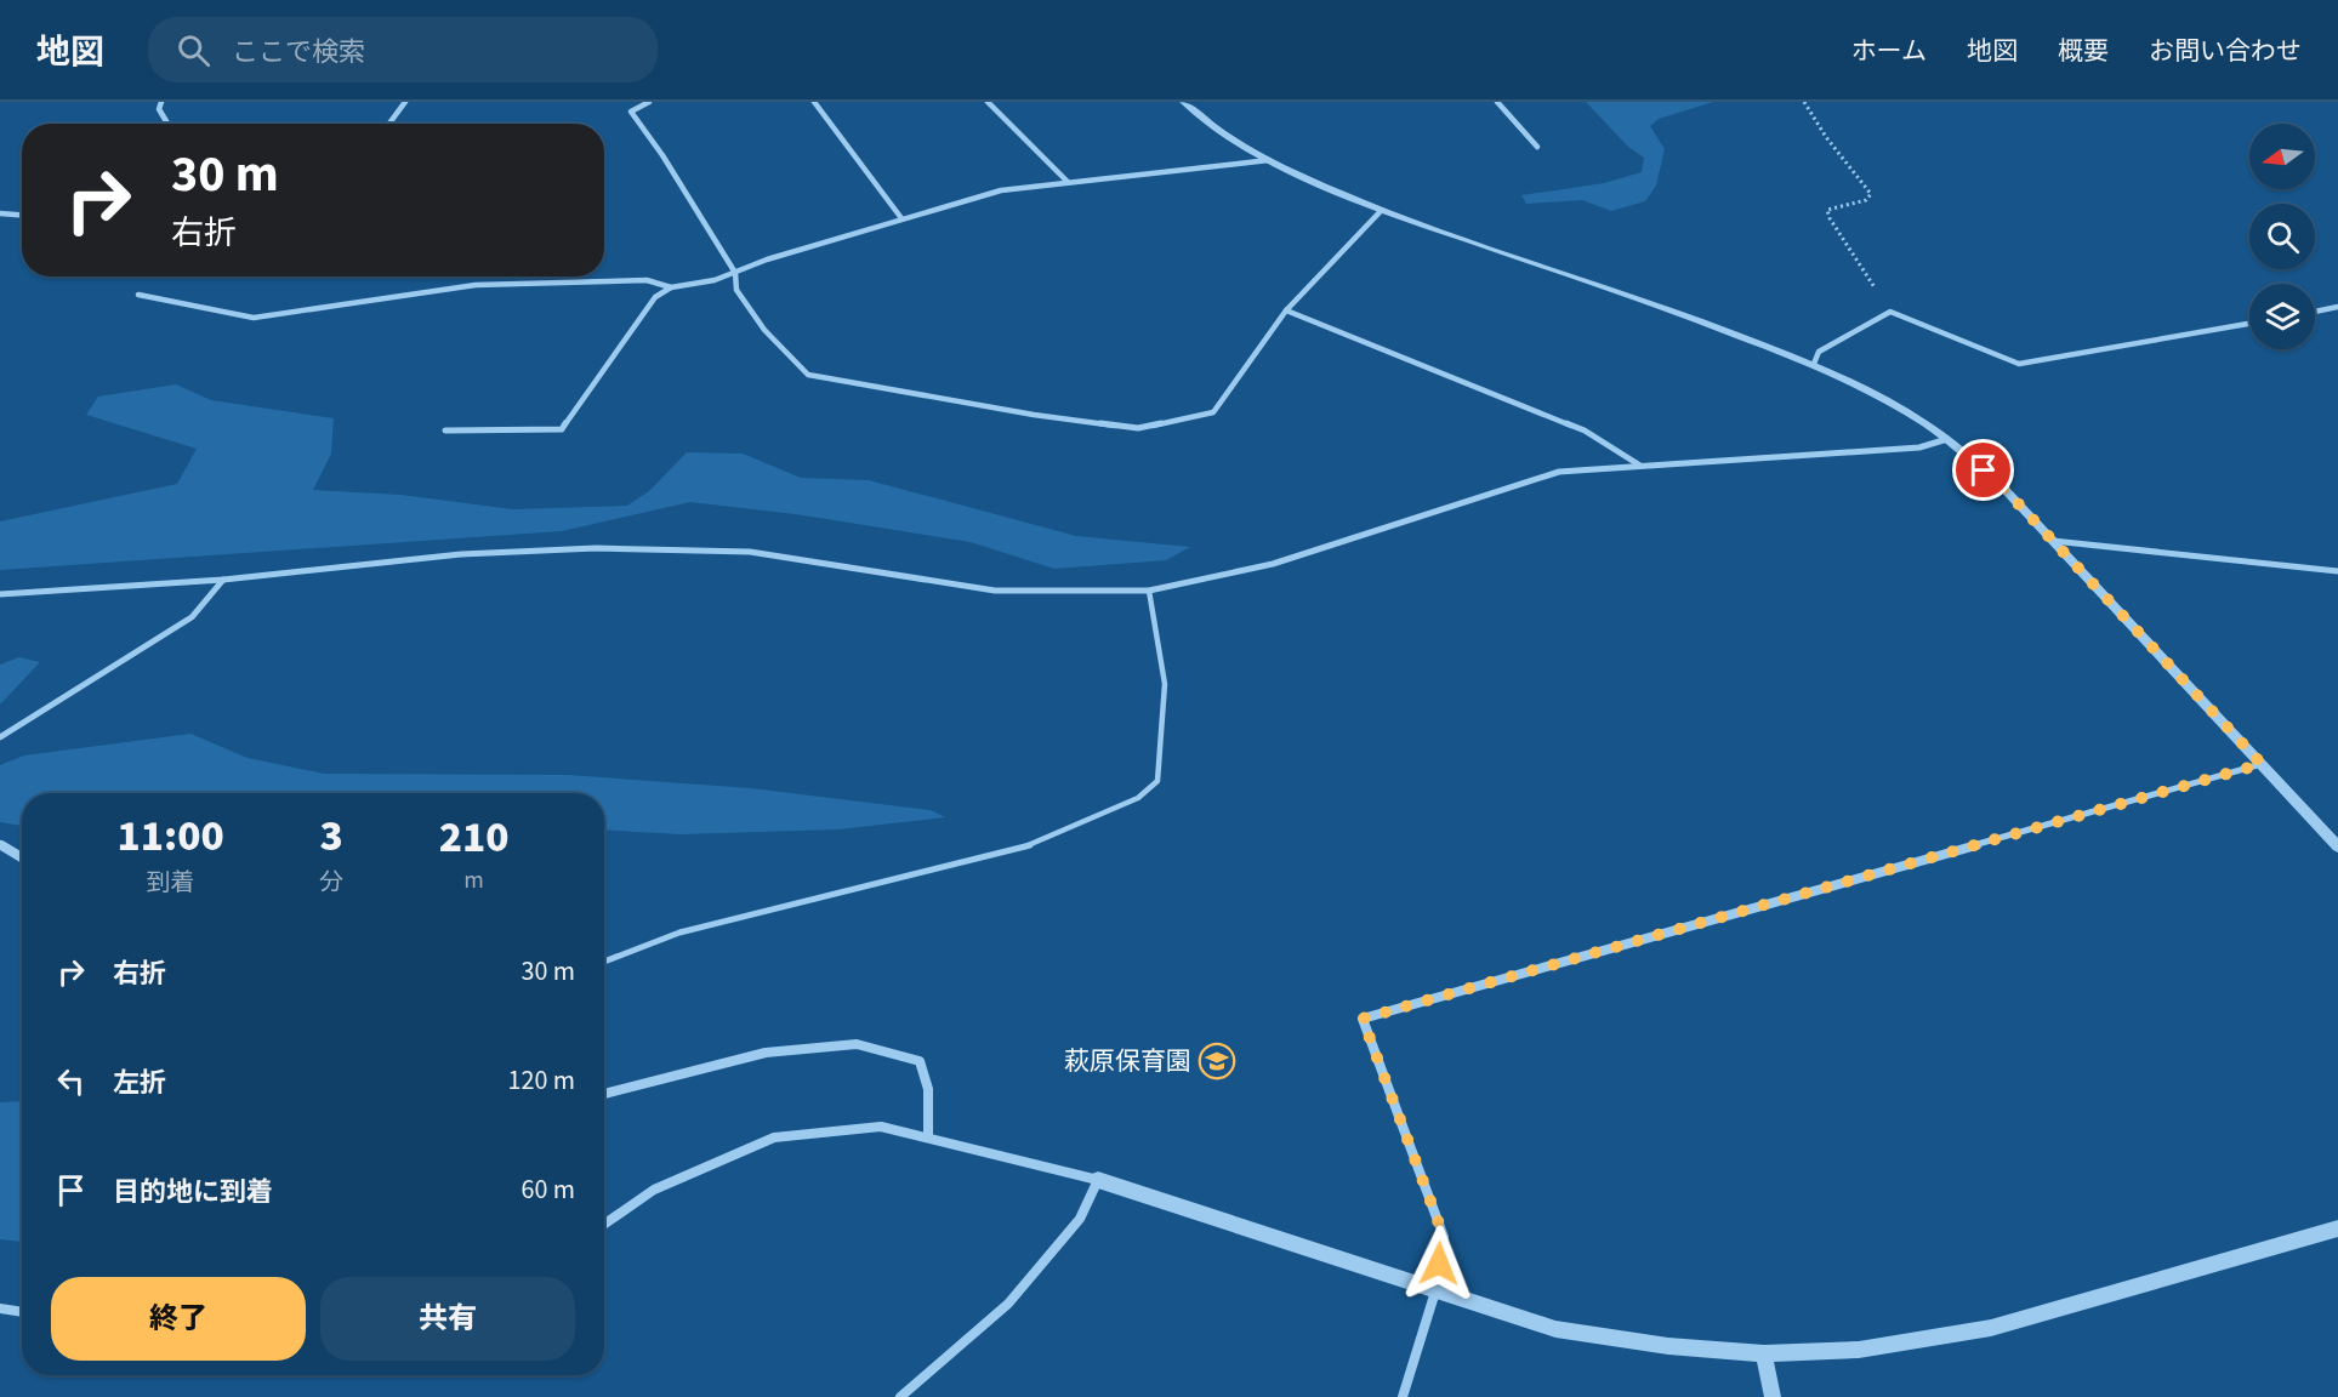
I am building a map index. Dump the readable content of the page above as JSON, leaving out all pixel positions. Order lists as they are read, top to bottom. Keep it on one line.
{"places":{"school or university":["萩原保育園"]},"north":"left","page":{"header":"地図","search":"ここで検索","nav":["ホーム","地図","概要","お問い合わせ"],"turn":["30 m","右折"],"eta":["11:00","到着","3","分","210","m"],"list":[{"name":"右折","value":"30 m"},{"name":"左折","value":"120 m"},{"name":"目的地に到着","value":"60 m"}],"buttons":["終了","共有"]}}
